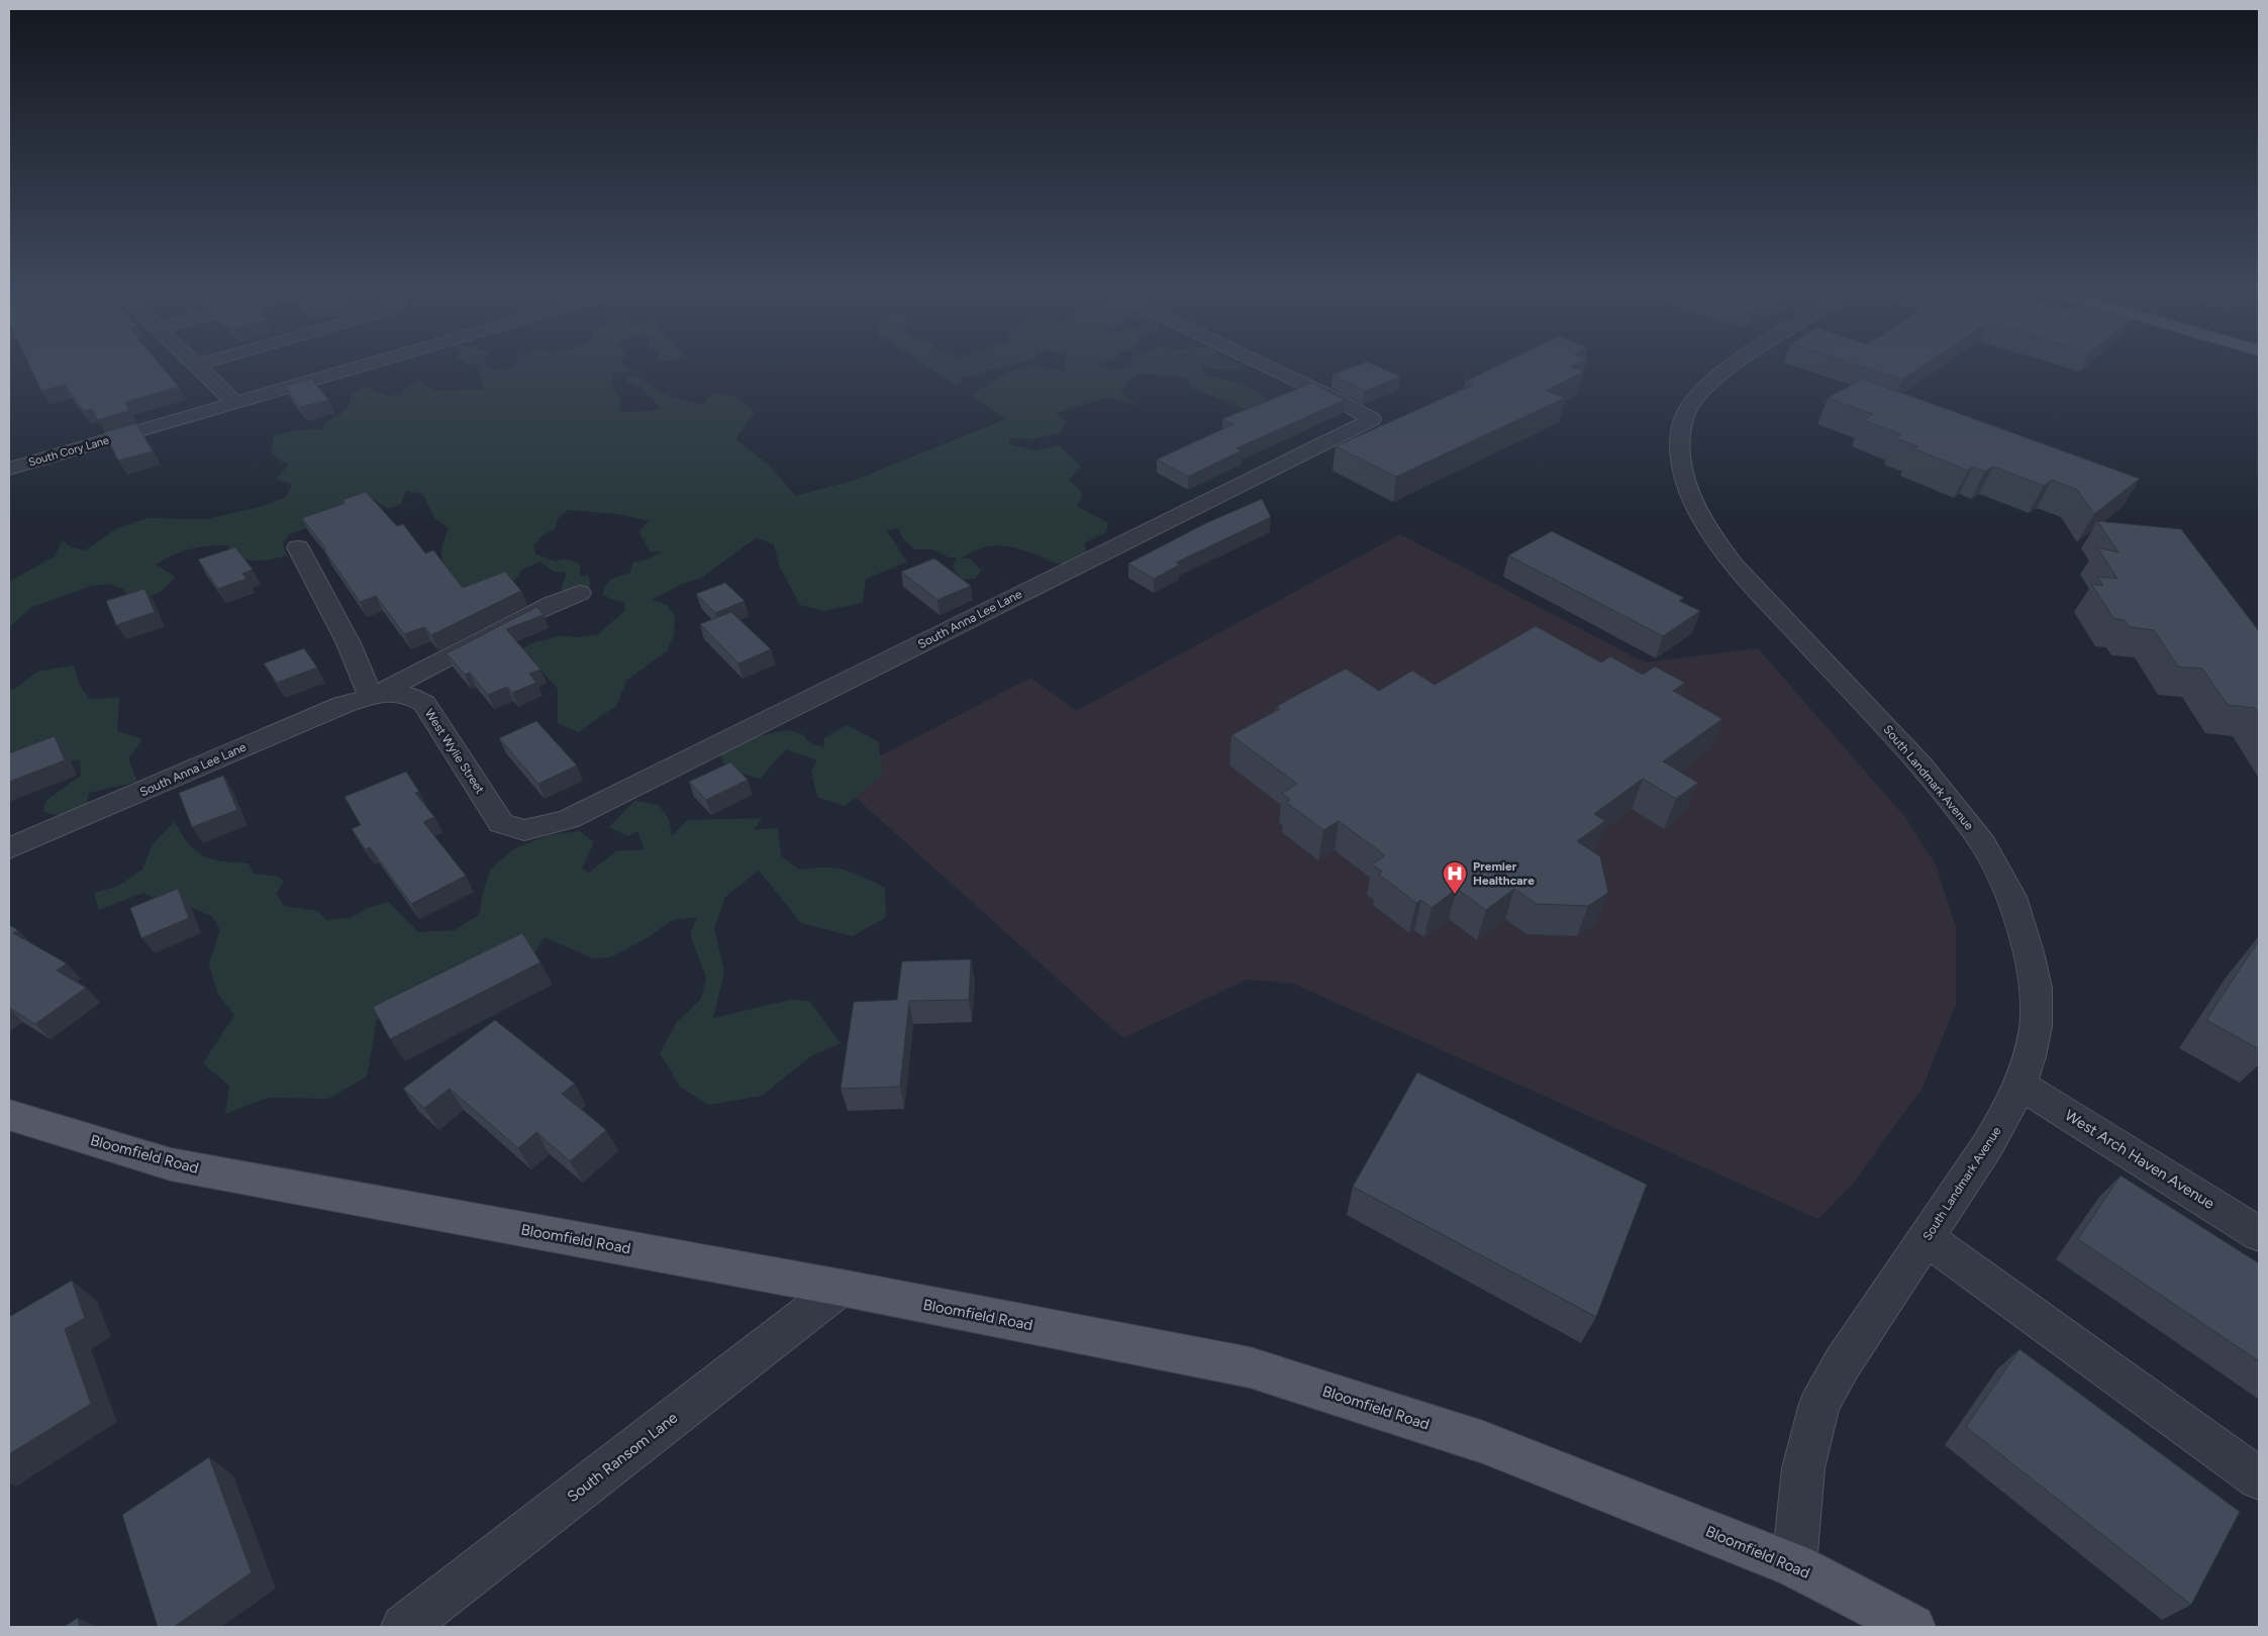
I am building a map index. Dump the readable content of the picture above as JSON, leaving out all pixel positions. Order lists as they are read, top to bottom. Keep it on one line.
{"streets":{"main road":["Bloomfield Road"],"street":["South Cory Lane","South Anna Lee Lane","West Wylie Street","South Landmark Avenue","West Arch Haven Avenue","South Ransom Lane"]},"crossings":[["South Anna Lee Lane","West Wylie Street"],["South Landmark Avenue","Bloomfield Road"],["South Landmark Avenue","West Arch Haven Avenue"],["Bloomfield Road","South Ransom Lane"]],"places":{"hospital":["Premier Healthcare"]}}
